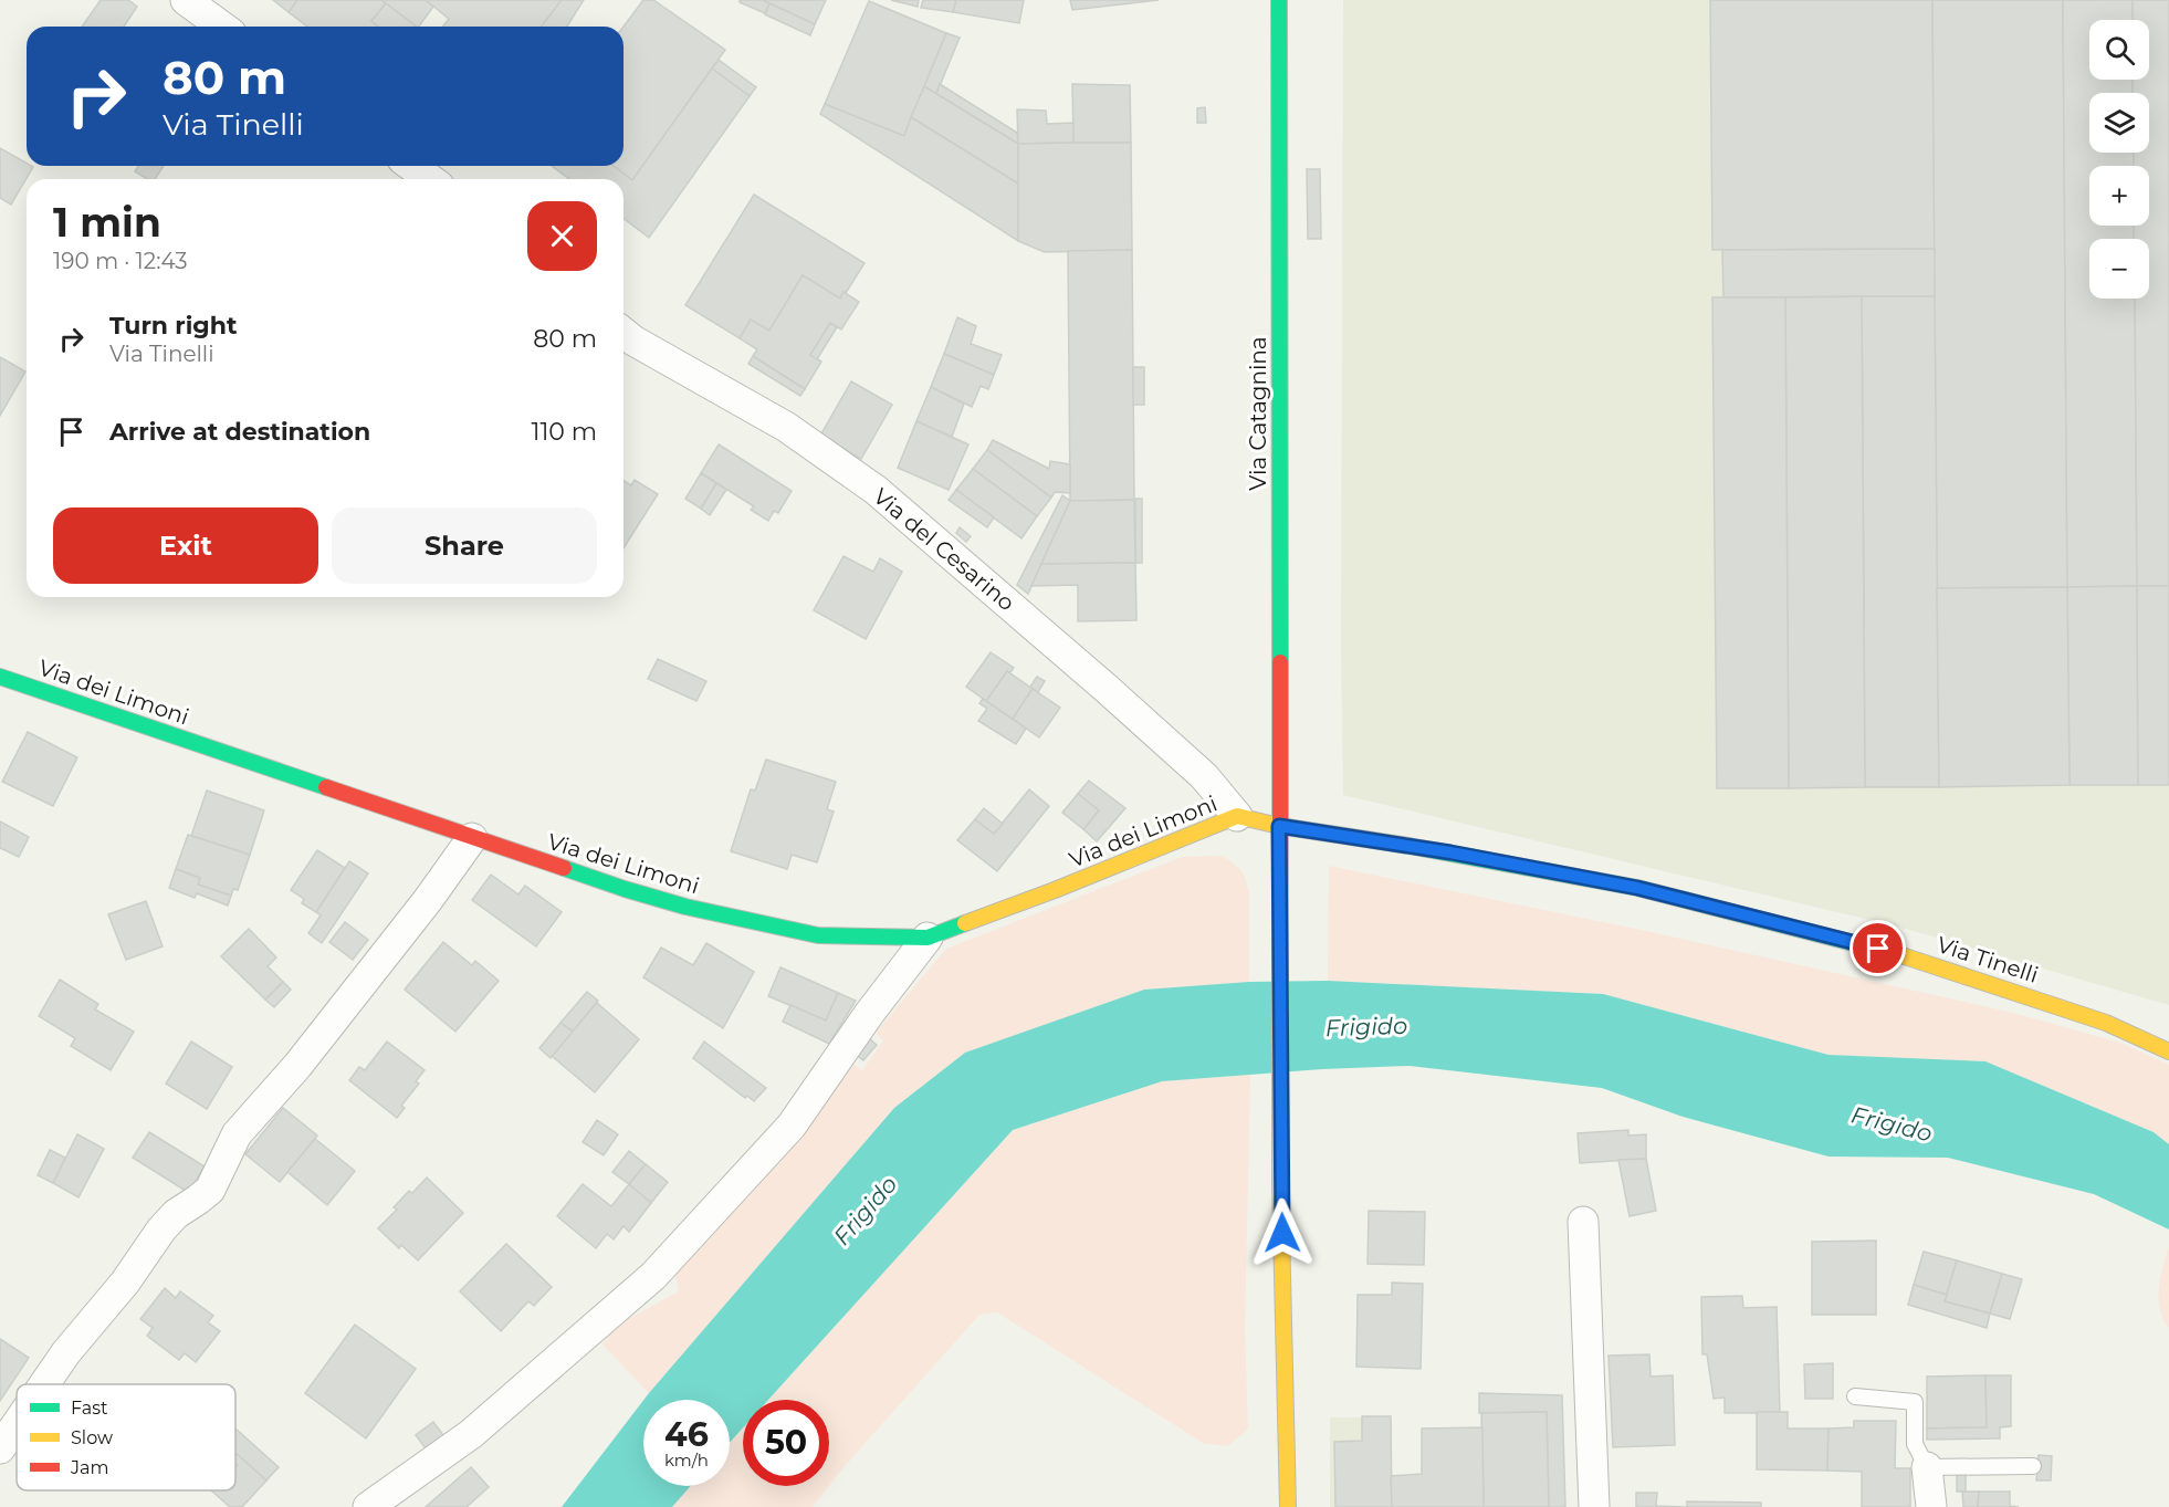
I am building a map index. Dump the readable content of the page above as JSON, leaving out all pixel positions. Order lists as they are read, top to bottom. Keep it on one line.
{"streets":{"street":["Via Catagnina","Via del Cesarino","Via dei Limoni","Via Tinelli"]},"crossings":[["Via Catagnina","Via Tinelli"],["Via del Cesarino","Via dei Limoni"],["Via del Cesarino","Via Tinelli"],["Via dei Limoni","Via Tinelli"]],"water":["Frigido"],"legend":["Fast","Slow","Jam"],"page":{"map_buttons":["+","−"],"turn":["80 m","Via Tinelli"],"heading":["1 min","190 m · 12:43"],"list":[{"name":"Turn right","note":"Via Tinelli","value":"80 m"},{"name":"Arrive at destination","value":"110 m"}],"buttons":["Exit","Share"],"speed":"46 km/h","limit":"50"}}
